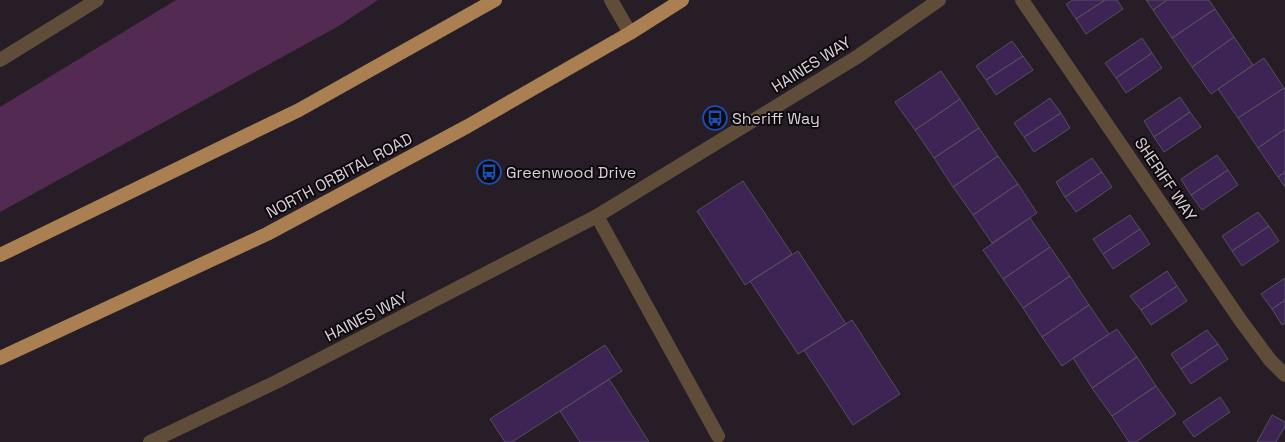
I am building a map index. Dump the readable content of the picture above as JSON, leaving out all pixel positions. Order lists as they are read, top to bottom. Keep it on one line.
{"streets":{"highway":["NORTH ORBITAL ROAD"],"street":["HAINES WAY","SHERIFF WAY"]},"places":{"bus stop":["Sheriff Way","Greenwood Drive"]}}
